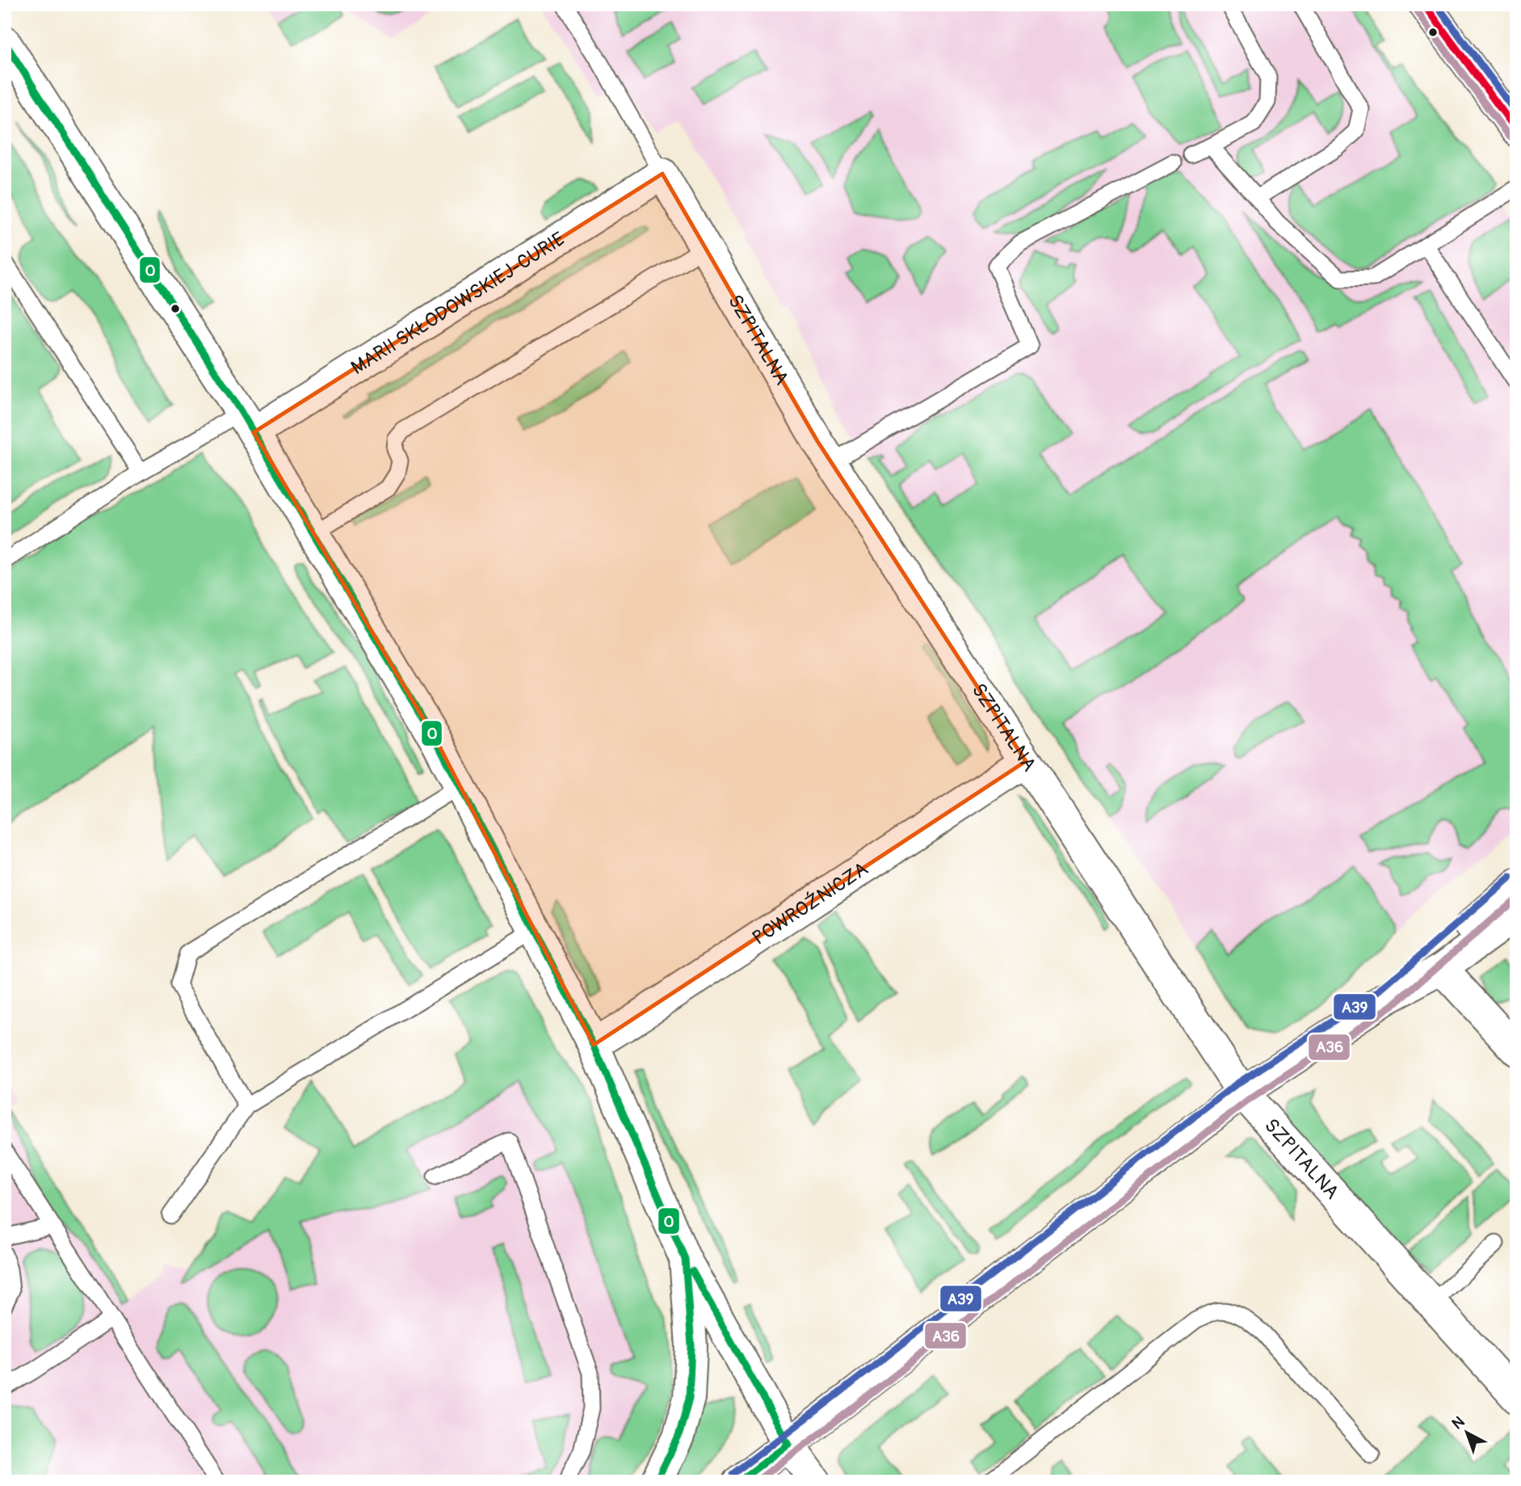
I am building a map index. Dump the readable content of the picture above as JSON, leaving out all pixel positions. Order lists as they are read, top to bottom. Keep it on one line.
{"streets":{"street":["MARII SKŁODOWSKIEJ-CURIE","SZPITALNA","POWROŹNICZA"]},"crossings":[["MARII SKŁODOWSKIEJ-CURIE","SZPITALNA"],["SZPITALNA","POWROŹNICZA"]],"lines":["transit line A39","transit line A36","transit line 0"],"north":"top left"}
